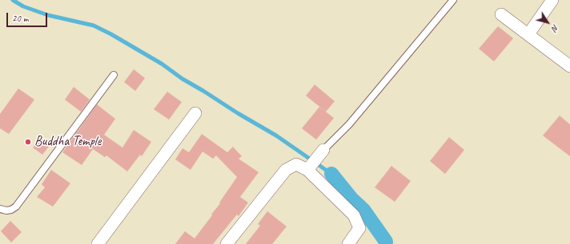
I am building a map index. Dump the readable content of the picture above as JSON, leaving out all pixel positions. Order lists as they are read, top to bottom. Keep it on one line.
{"places":["Buddha Temple"],"scale_bar":"20 m","north":"bottom right"}
